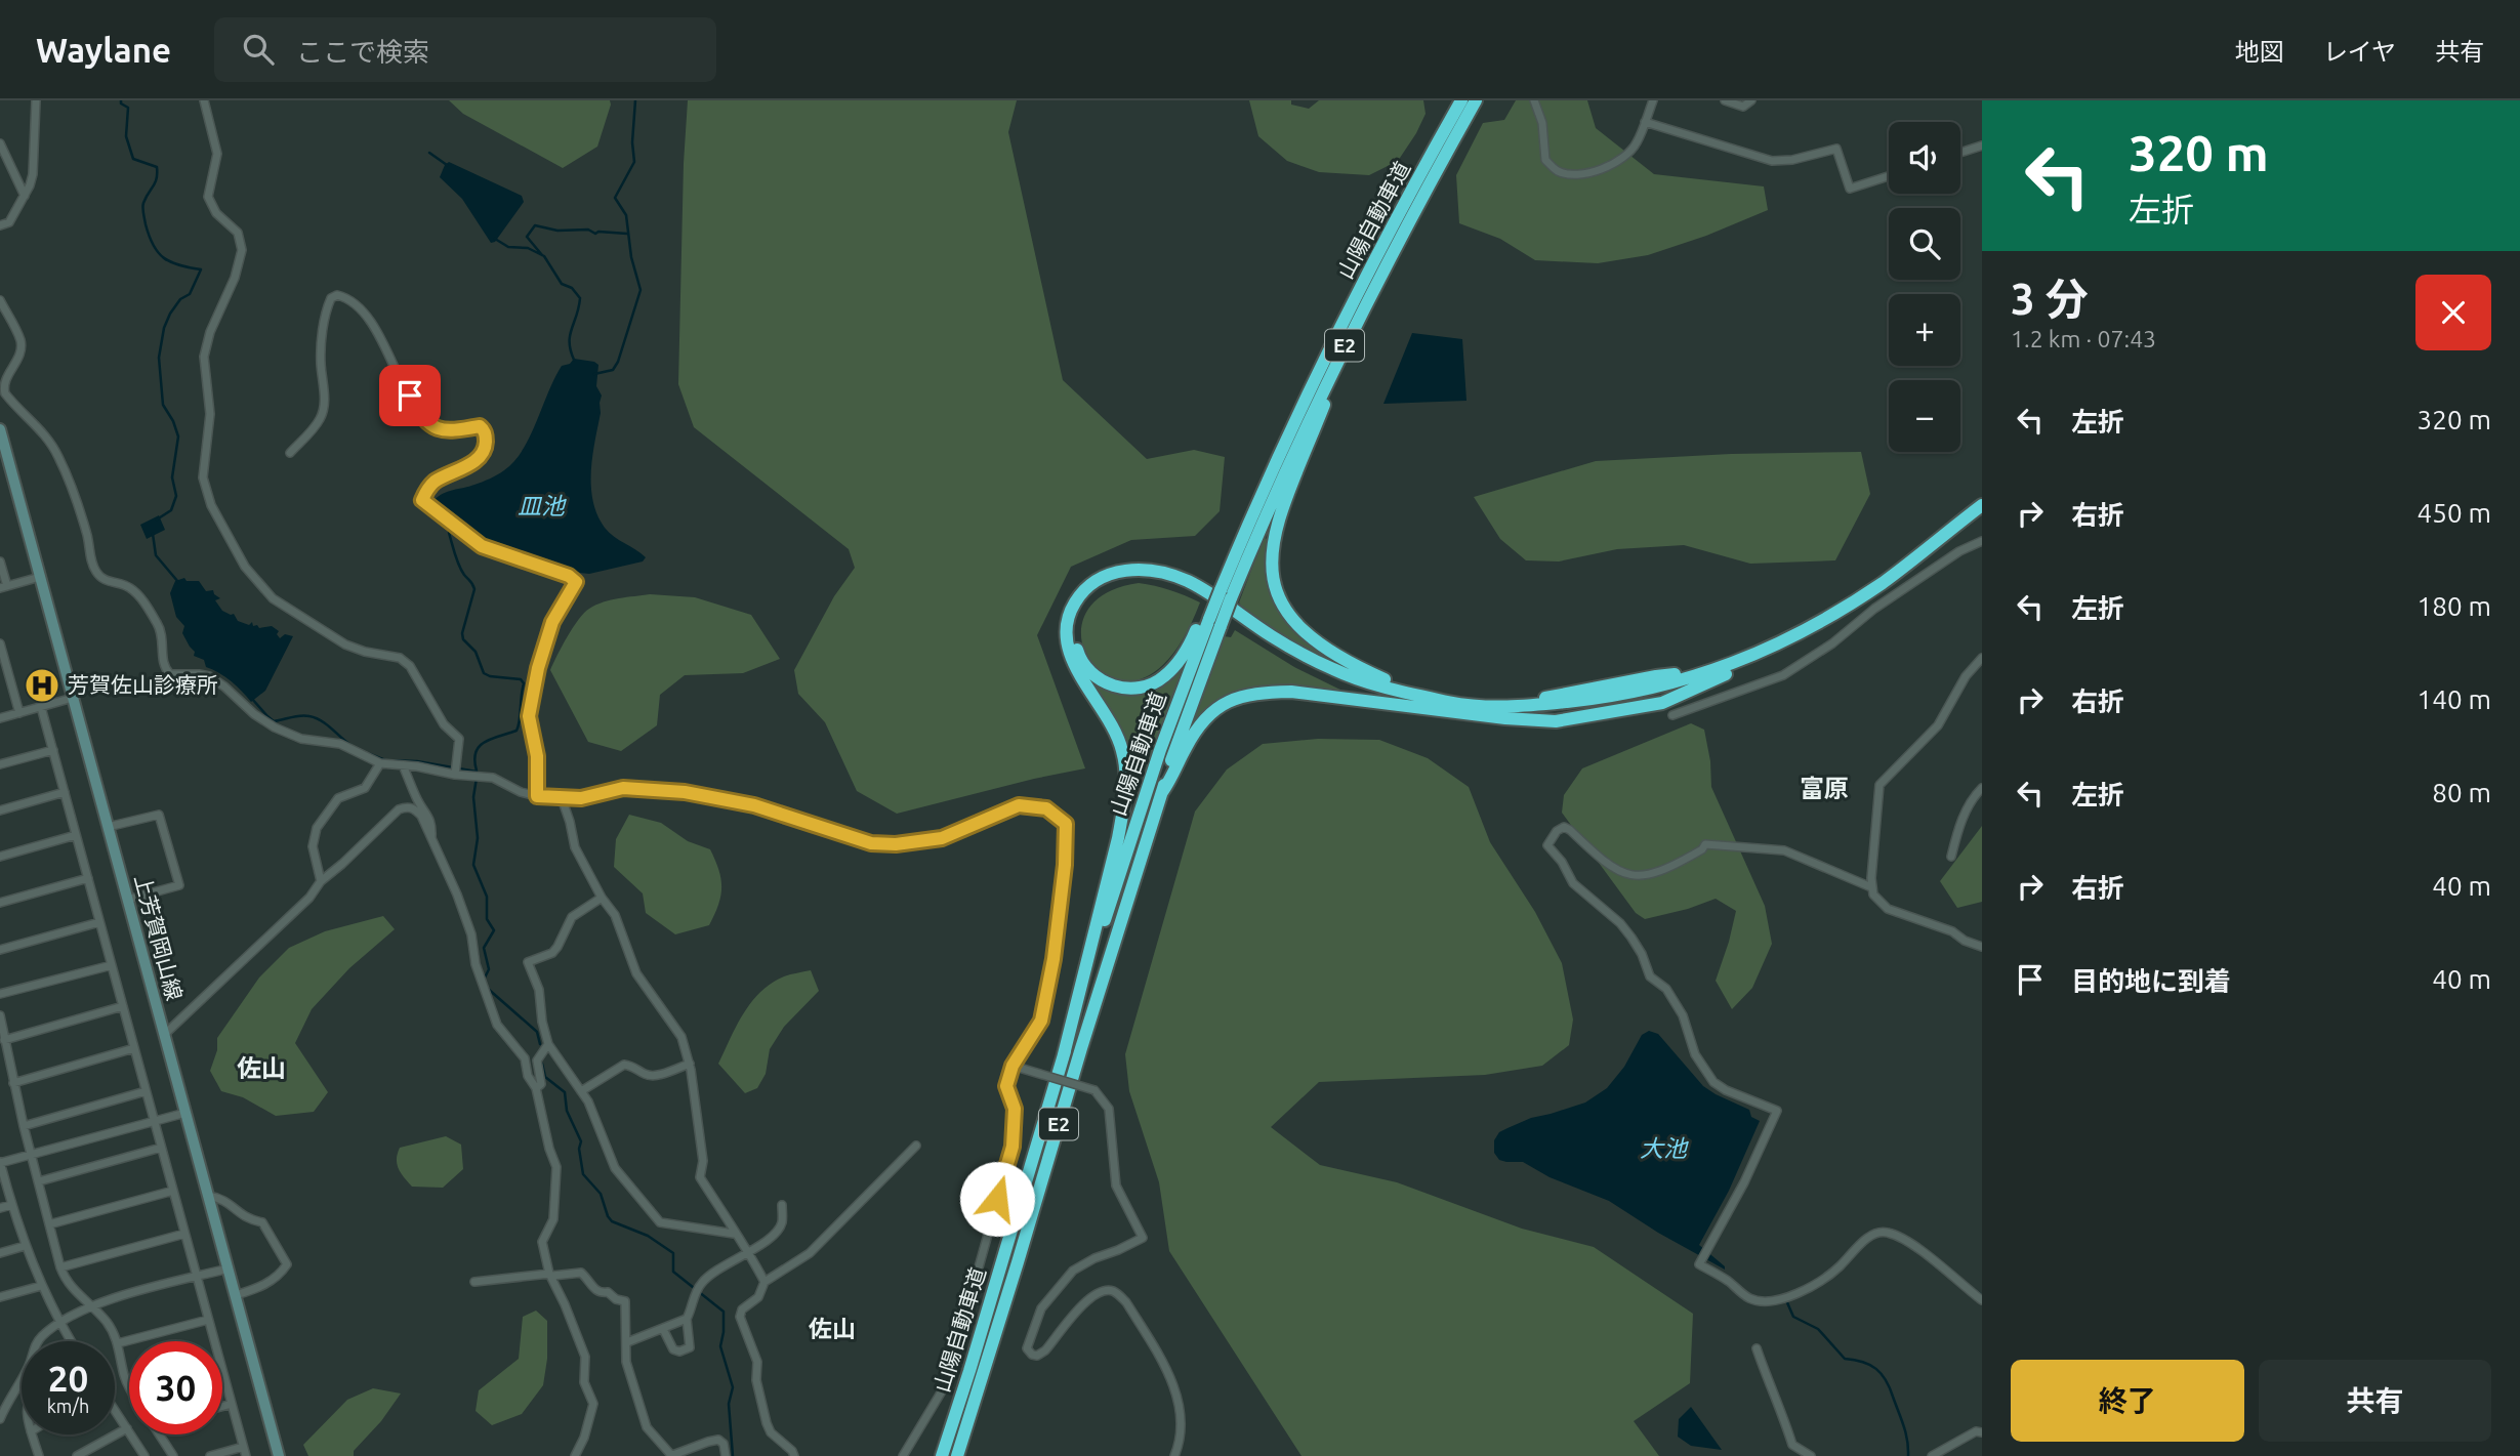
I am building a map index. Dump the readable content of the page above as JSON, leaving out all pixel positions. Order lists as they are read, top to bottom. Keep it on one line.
{"streets":{"highway":["山陽自動車道","E2"],"main road":["上芳賀岡山線"]},"districts":["富原","佐山","佐山"],"water":["皿池","大池"],"places":{"hospital":["芳賀佐山診療所"]},"page":{"header":"Waylane","search":"ここで検索","nav":["地図","レイヤ","共有"],"turn":["320 m","左折"],"map_buttons":["+","−"],"heading":["3 分","1.2 km · 07:43"],"list":[{"name":"左折","value":"320 m"},{"name":"右折","value":"450 m"},{"name":"左折","value":"180 m"},{"name":"右折","value":"140 m"},{"name":"左折","value":"80 m"},{"name":"右折","value":"40 m"},{"name":"目的地に到着","value":"40 m"}],"speed":"20 km/h","limit":"30","buttons":["終了","共有"]}}
